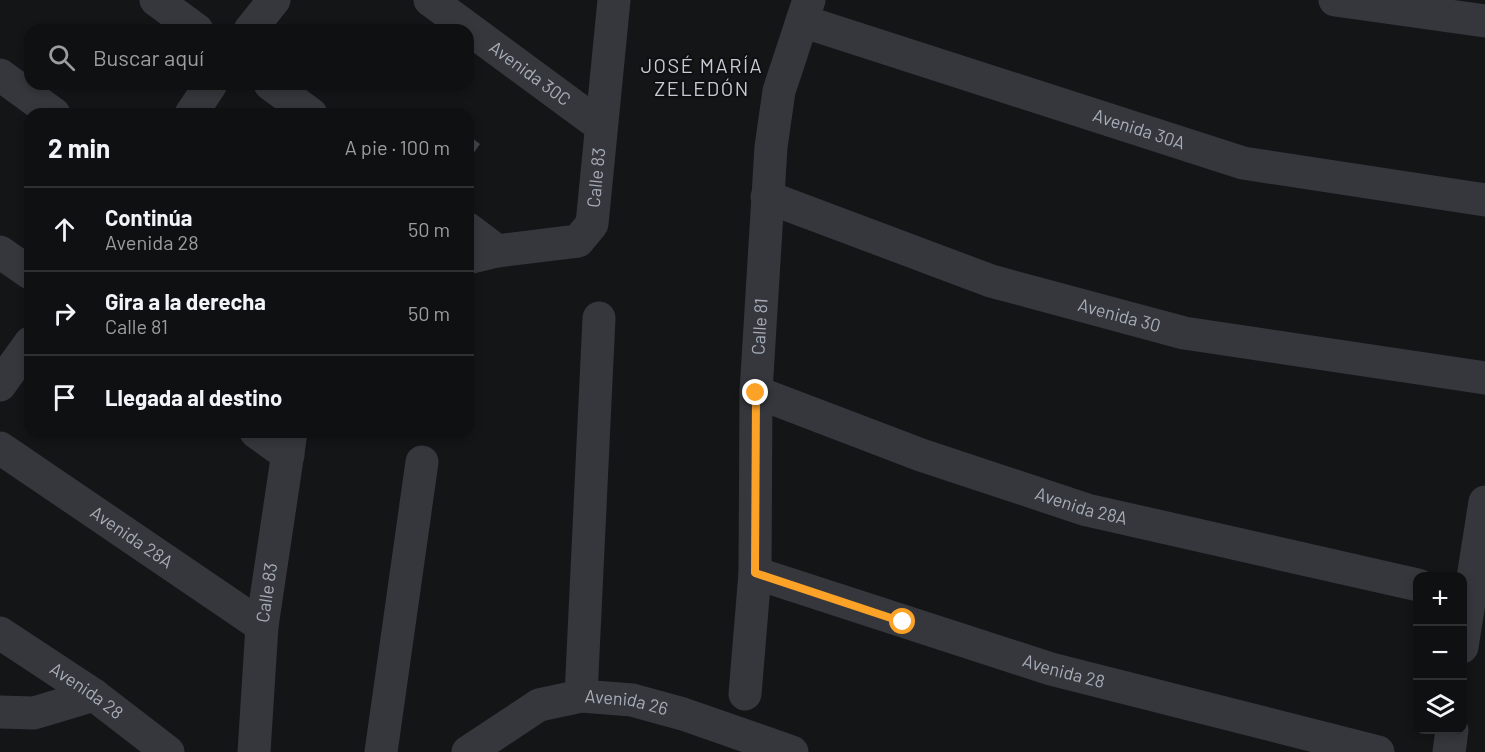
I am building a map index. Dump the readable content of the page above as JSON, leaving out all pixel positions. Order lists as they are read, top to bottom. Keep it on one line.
{"streets":{"street":["Avenida 30C","Avenida 30A","Calle 83","Avenida 30","Calle 81","Avenida 28A","Avenida 28","Avenida 26"]},"crossings":[["Avenida 30C","Calle 83"],["Avenida 30A","Calle 81"],["Calle 83","Avenida 28A"],["Avenida 30","Calle 81"],["Calle 81","Avenida 28A"],["Calle 81","Avenida 28"]],"districts":["JOSÉ MARÍA ZELEDÓN"],"page":{"search":"Buscar aquí","heading":["2 min","A pie · 100 m"],"list":[["Continúa","Avenida 28","50 m"],["Gira a la derecha","Calle 81","50 m"],"Llegada al destino"],"map_buttons":["+","−"]}}
